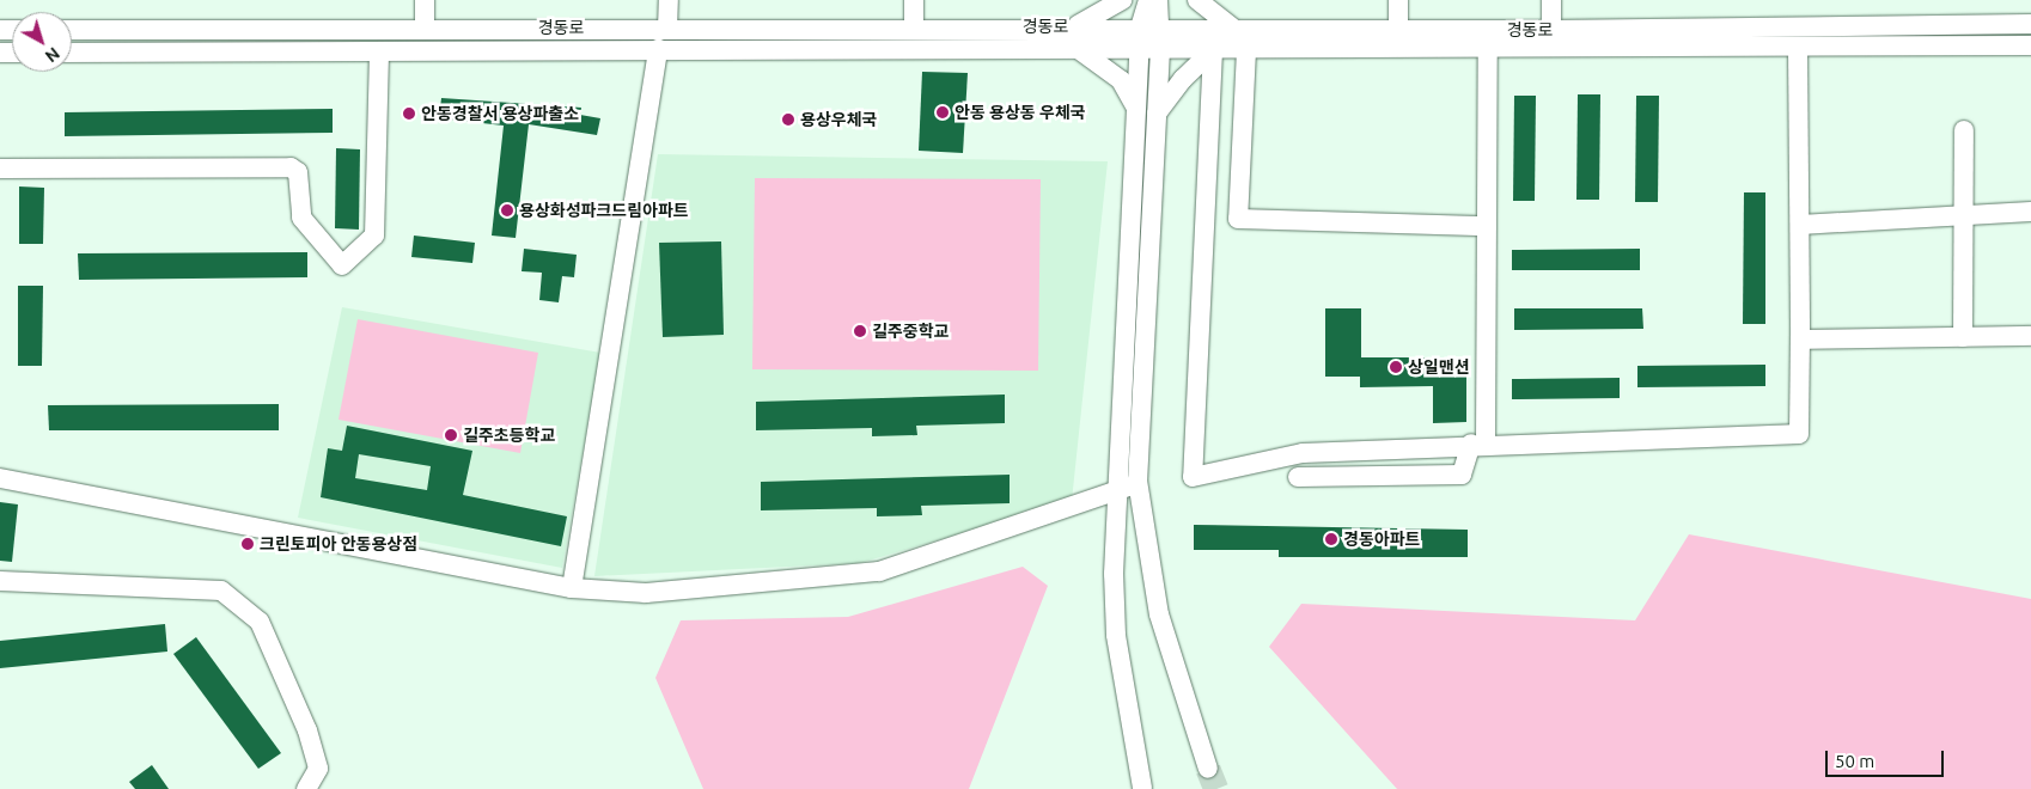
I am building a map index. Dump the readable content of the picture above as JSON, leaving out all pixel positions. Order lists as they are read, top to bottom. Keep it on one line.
{"streets":{"street":["경동로"]},"places":["안동 용상동 우체국","안동경찰서 용상파출소","용상우체국","용상화성파크드림아파트","길주중학교","상일맨션","길주초등학교","경동아파트","크린토피아 안동용상점"],"scale_bar":"50 m","north":"bottom right"}
